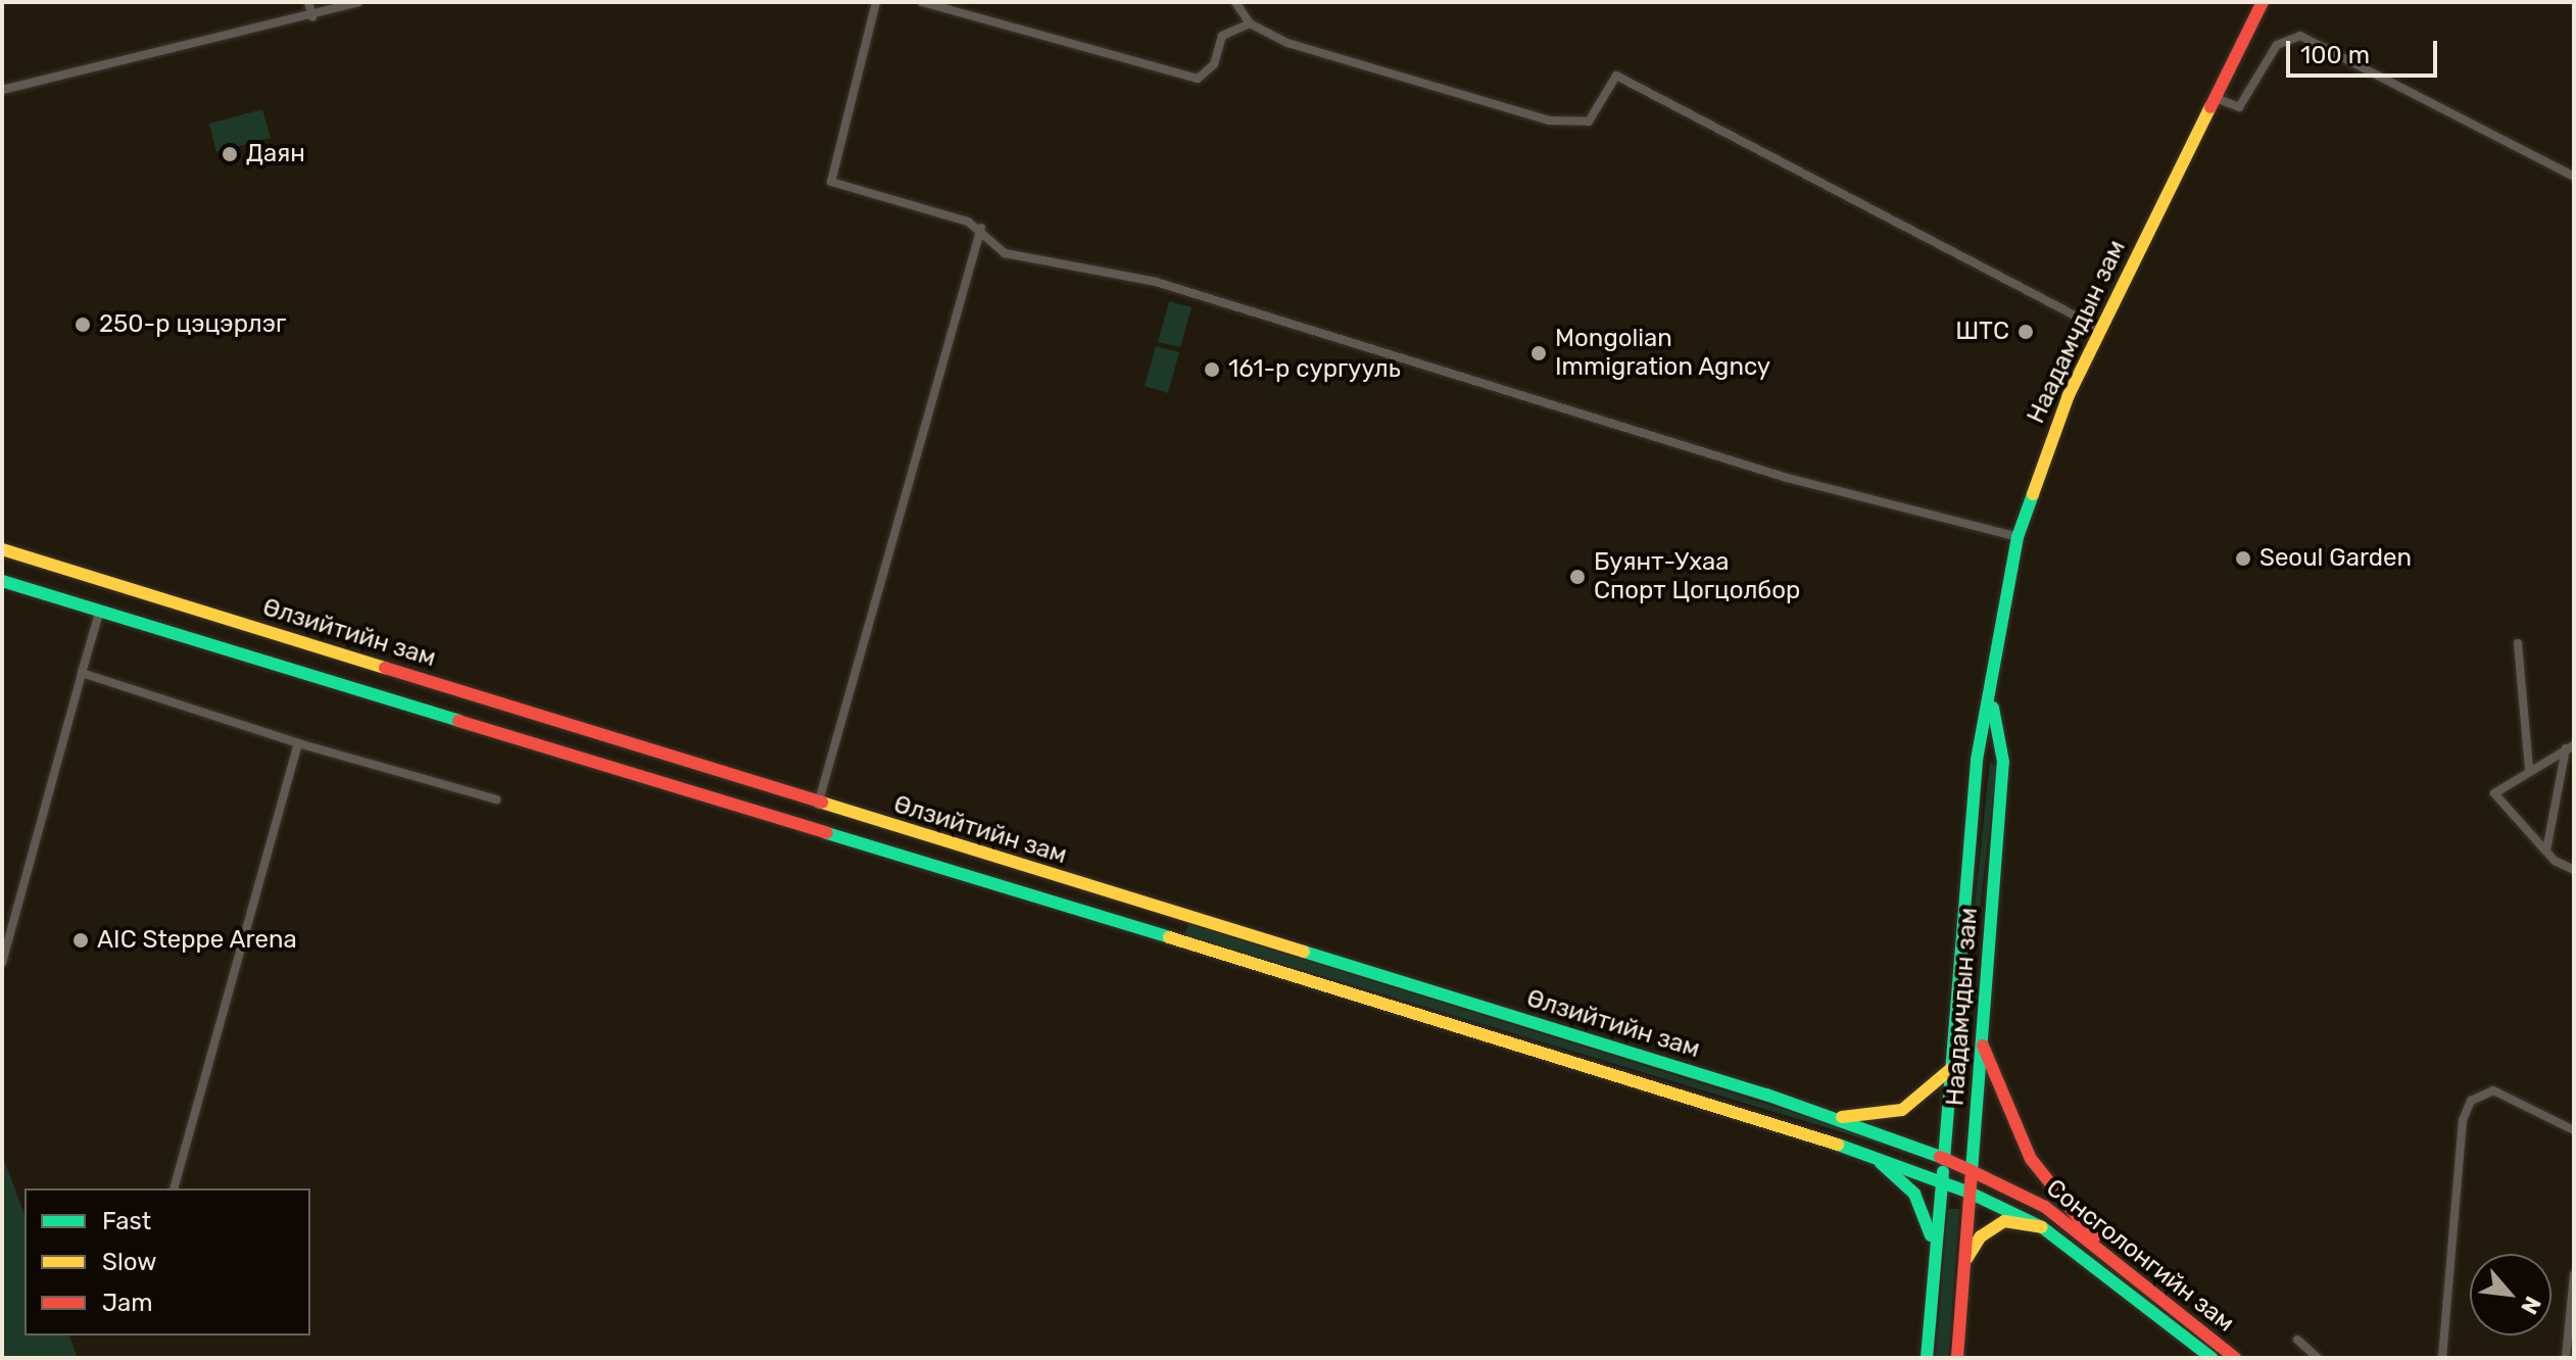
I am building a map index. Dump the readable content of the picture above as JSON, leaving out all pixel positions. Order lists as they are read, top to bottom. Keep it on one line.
{"streets":{"main road":["Наадамчдын зам","Өлзийтийн зам","Сонсголонгийн зам"]},"crossings":[["Наадамчдын зам","Өлзийтийн зам"],["Наадамчдын зам","Сонсголонгийн зам"],["Өлзийтийн зам","Сонсголонгийн зам"]],"places":["Даян","250-р цэцэрлэг","ШТС","Mongolian Immigration Agncy","161-р сургууль","Seoul Garden","Буянт-Ухаа Спорт Цогцолбор","AIC Steppe Arena"],"legend":["Fast","Slow","Jam"],"scale_bar":"100 m","north":"bottom right"}
